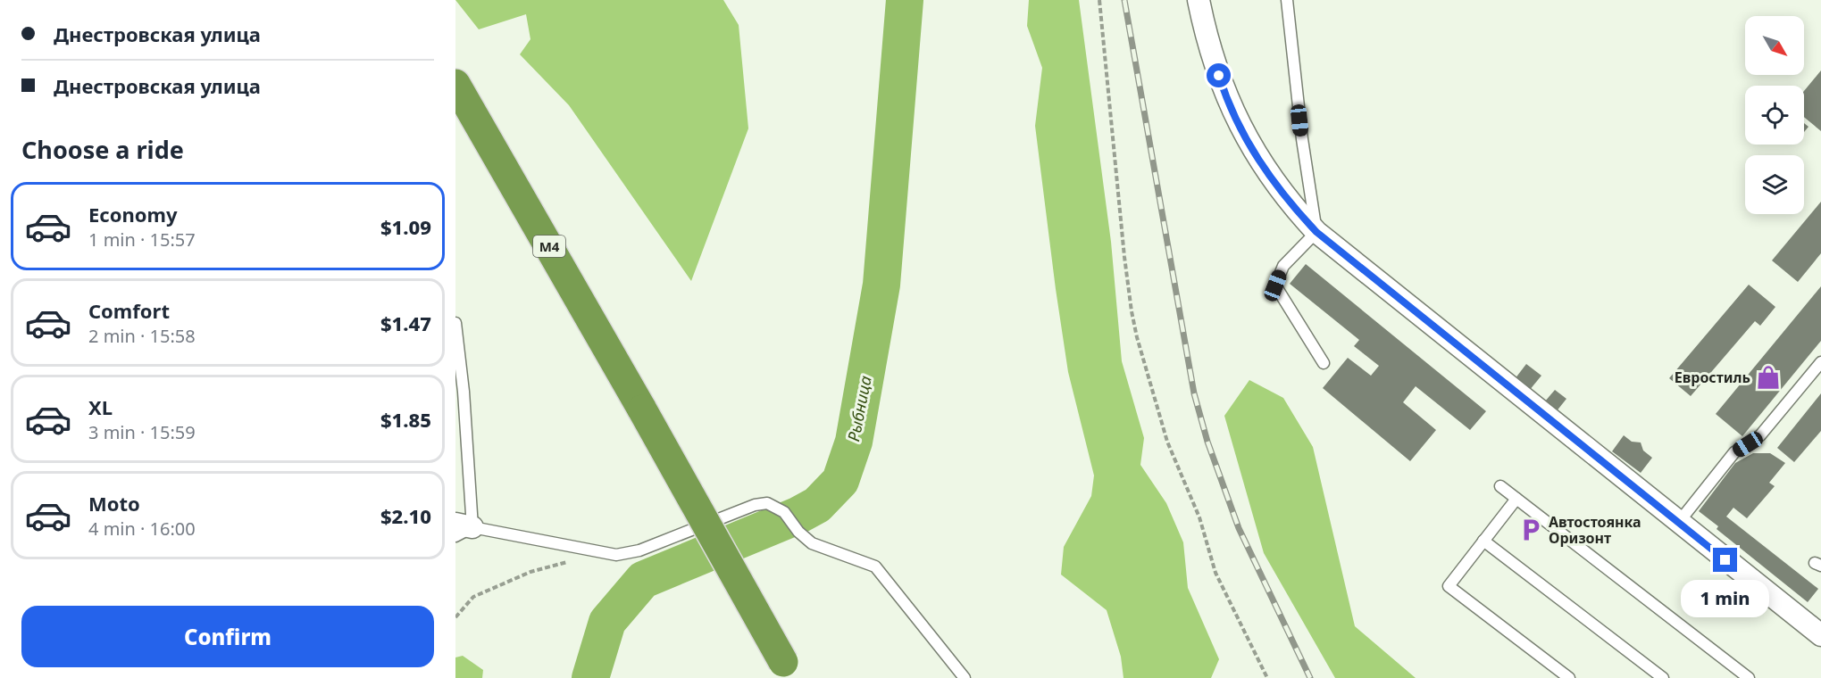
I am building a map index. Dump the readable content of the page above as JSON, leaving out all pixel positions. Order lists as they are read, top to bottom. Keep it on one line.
{"streets":{"highway":["M4"]},"water":["Рыбница"],"places":{"shop":["Евростиль"],"parking":["Автостоянка Оризонт"]},"north":"bottom right","page":{"banner":["Днестровская улица","Днестровская улица"],"heading":"Choose a ride","list":[{"name":"Economy","note":"1 min · 15:57","value":"$1.09"},{"name":"Comfort","note":"2 min · 15:58","value":"$1.47"},{"name":"XL","note":"3 min · 15:59","value":"$1.85"},{"name":"Moto","note":"4 min · 16:00","value":"$2.10"}],"bubble":"1 min","buttons":"Confirm"}}
